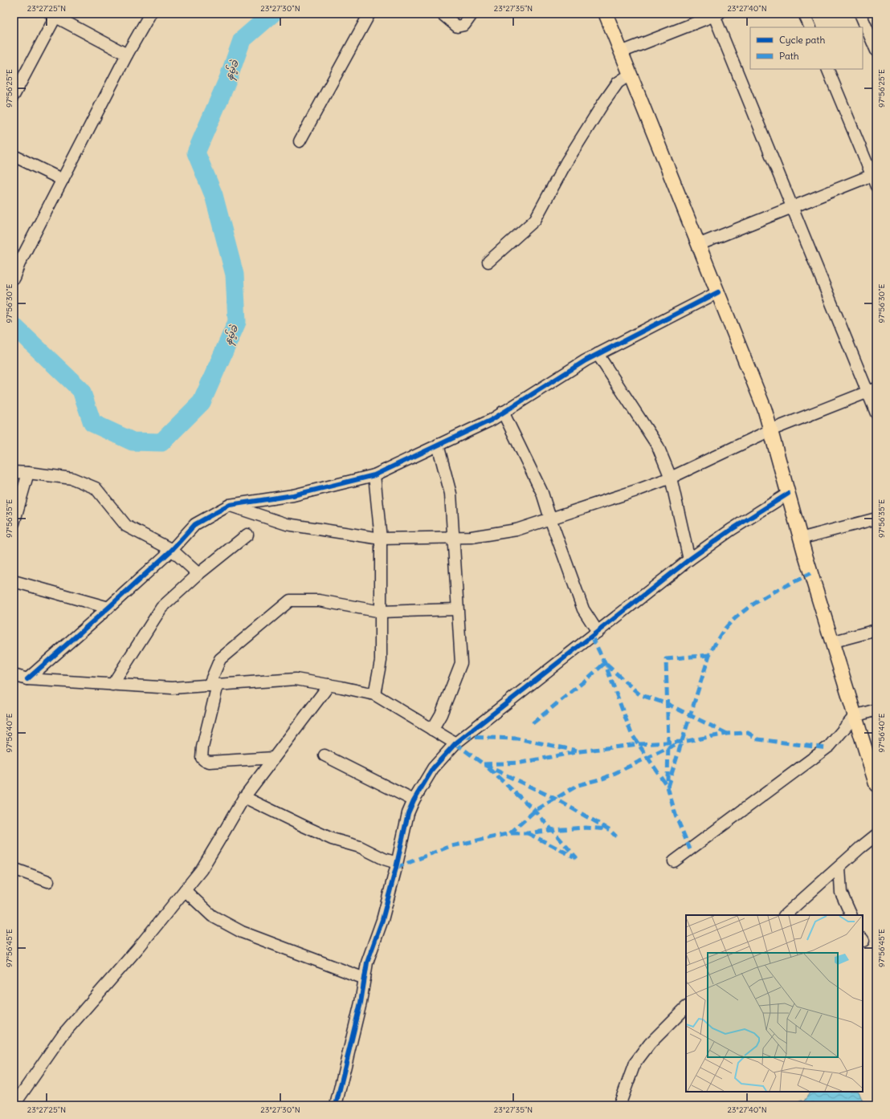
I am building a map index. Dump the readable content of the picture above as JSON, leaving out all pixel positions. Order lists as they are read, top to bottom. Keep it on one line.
{"water":["နမ့်ခဲ"],"legend":["Cycle path","Path"],"coordinates":["23°27'25\"N","23°27'30\"N","23°27'35\"N","23°27'40\"N","97°56'25\"E","97°56'30\"E","97°56'35\"E","97°56'40\"E","97°56'45\"E"]}
